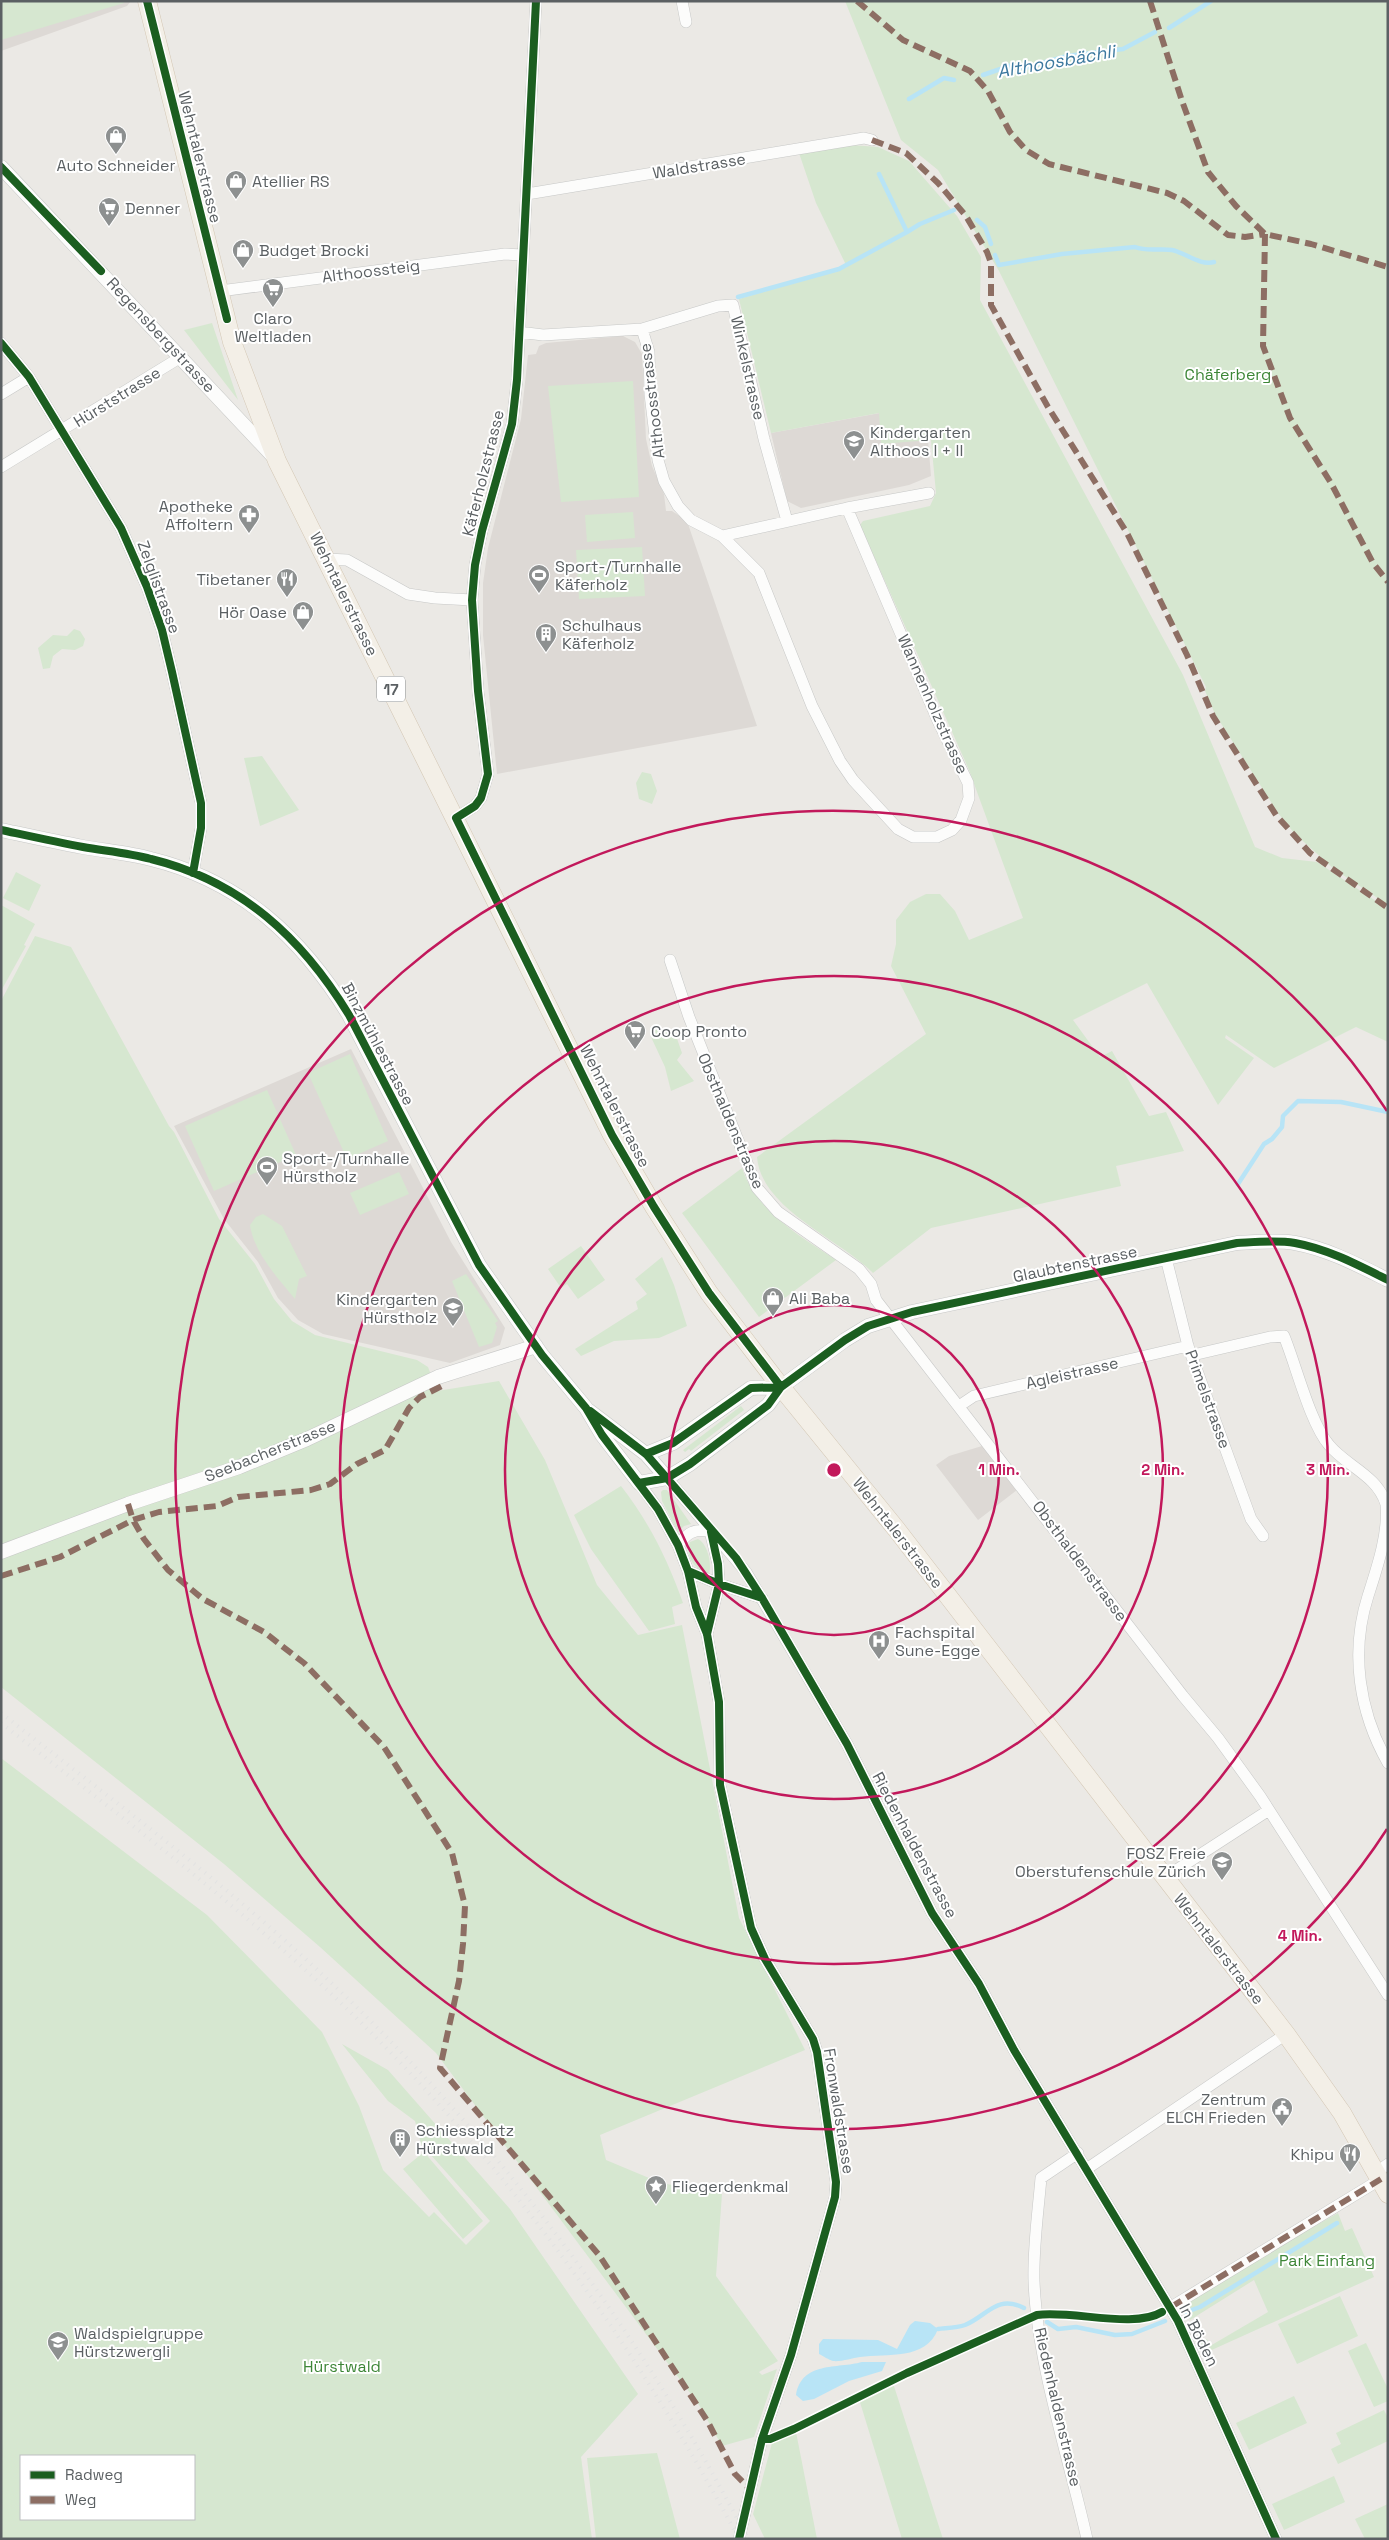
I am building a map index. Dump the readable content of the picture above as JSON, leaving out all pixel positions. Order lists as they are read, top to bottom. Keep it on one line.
{"streets":{"main road":["Wehntalerstrasse","17"],"street":["Waldstrasse","Althoossteig","Regensbergstrasse","Winkelstrasse","Hürststrasse","Althoosstrasse","Käferholzstrasse","Zelglistrasse","Wannenholzstrasse","Binzmühlestrasse","Obsthaldenstrasse","Glaubtenstrasse","Agleistrasse","Primelstrasse","Seebacherstrasse","Riedenhaldenstrasse","Fronwaldstrasse","In Böden"]},"crossings":[["Wehntalerstrasse","Althoossteig"],["Wehntalerstrasse","Regensbergstrasse"],["Wehntalerstrasse","Käferholzstrasse"],["Wehntalerstrasse","Glaubtenstrasse"],["Waldstrasse","Käferholzstrasse"],["Althoossteig","Käferholzstrasse"],["Regensbergstrasse","Hürststrasse"],["Winkelstrasse","Althoosstrasse"],["Hürststrasse","Zelglistrasse"],["Althoosstrasse","Käferholzstrasse"],["Althoosstrasse","Wannenholzstrasse"],["Zelglistrasse","Binzmühlestrasse"],["Binzmühlestrasse","Seebacherstrasse"],["Binzmühlestrasse","Riedenhaldenstrasse"],["Binzmühlestrasse","Fronwaldstrasse"],["Obsthaldenstrasse","Glaubtenstrasse"],["Obsthaldenstrasse","Agleistrasse"],["Glaubtenstrasse","Primelstrasse"],["Agleistrasse","Primelstrasse"],["Riedenhaldenstrasse","Fronwaldstrasse"],["Riedenhaldenstrasse","In Böden"]],"water":["Althoosbächli"],"parks":["Chäferberg","Park Einfang","Hürstwald"],"places":{"shop":["Auto Schneider","Atellier RS","Budget Brocki","Hör Oase","Ali Baba"],"supermarket":["Denner","Claro Weltladen","Coop Pronto"],"school or university":["Kindergarten Althoos I + II","Kindergarten Hürstholz","FOSZ Freie Oberstufenschule Zürich","Waldspielgruppe Hürstzwergli"],"pharmacy":["Apotheke Affoltern"],"sports":["Sport-/Turnhalle Käferholz","Sport-/Turnhalle Hürstholz"],"restaurant":["Tibetaner","Khipu"],"building":["Schulhaus Käferholz","Schiessplatz Hürstwald"],"hospital":["Fachspital Sune-Egge"],"public building":["Zentrum ELCH Frieden"],"place":["Fliegerdenkmal"]},"legend":["Radweg","Weg"],"rings":["1 Min.","2 Min.","3 Min.","4 Min."]}
